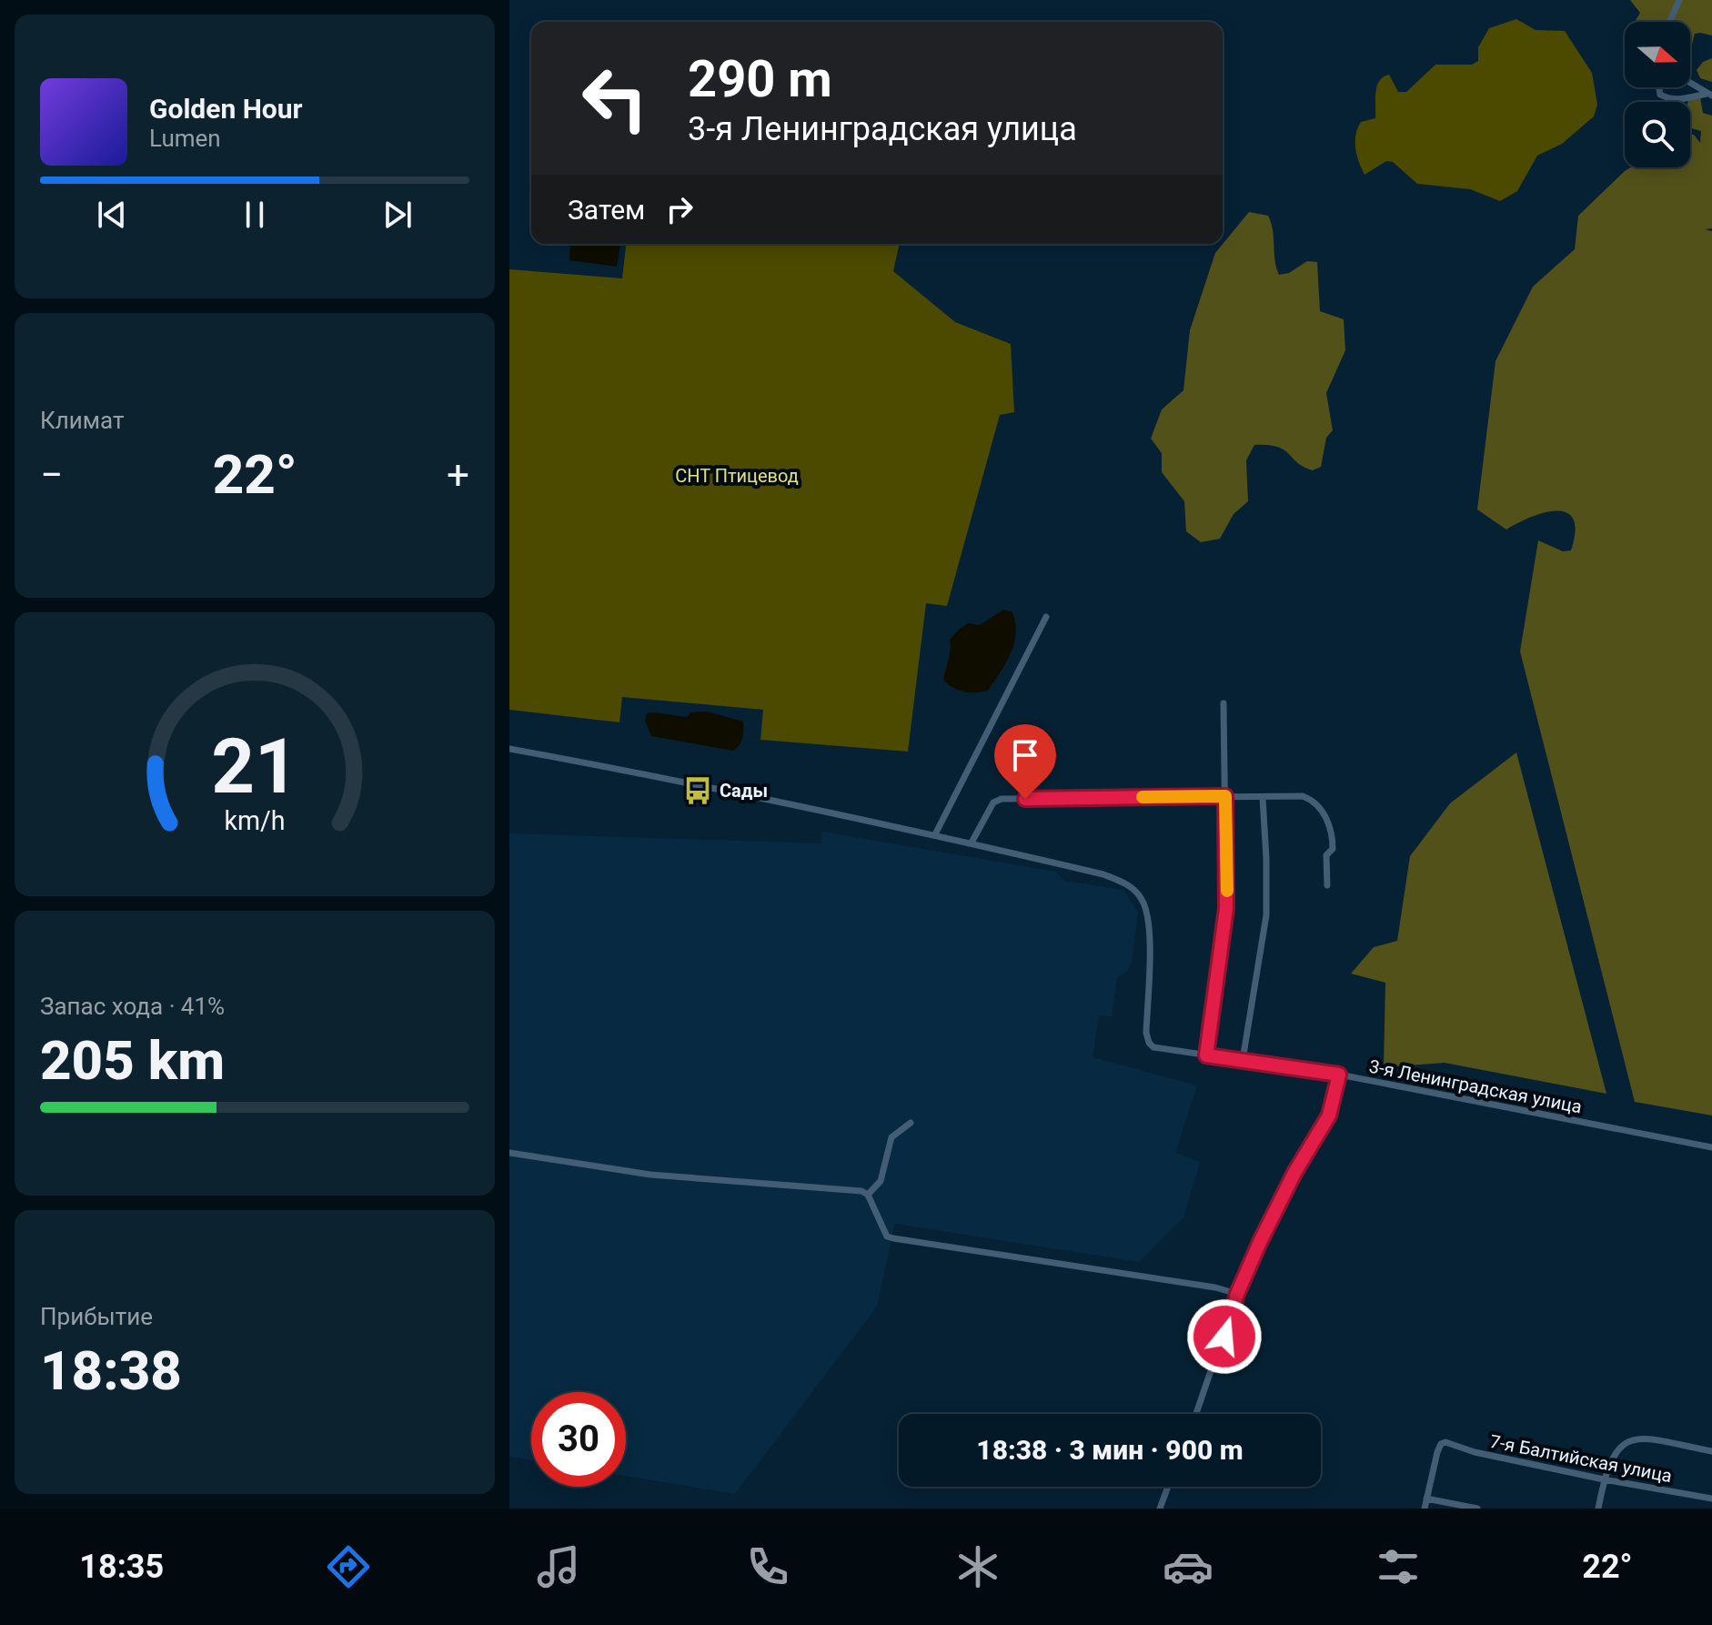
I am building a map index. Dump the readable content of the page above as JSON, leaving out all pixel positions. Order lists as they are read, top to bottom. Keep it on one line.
{"streets":{"street":["3-я Ленинградская улица","7-я Балтийская улица"]},"parks":["СНТ Птицевод"],"places":{"bus stop":["Сады"]},"north":"right","page":{"turn":["290 m","3-я Ленинградская улица"],"song":["Golden Hour","Lumen"],"then":"Затем","tile":["Климат",["Запас хода · 41%","205 km"],["Прибытие","18:38"]],"heat":["−","22°","+"],"limit":"30","trip":"18:38 · 3 мин · 900 m","tabs":["18:35","22°"],"gauge":["21","km/h"]}}
